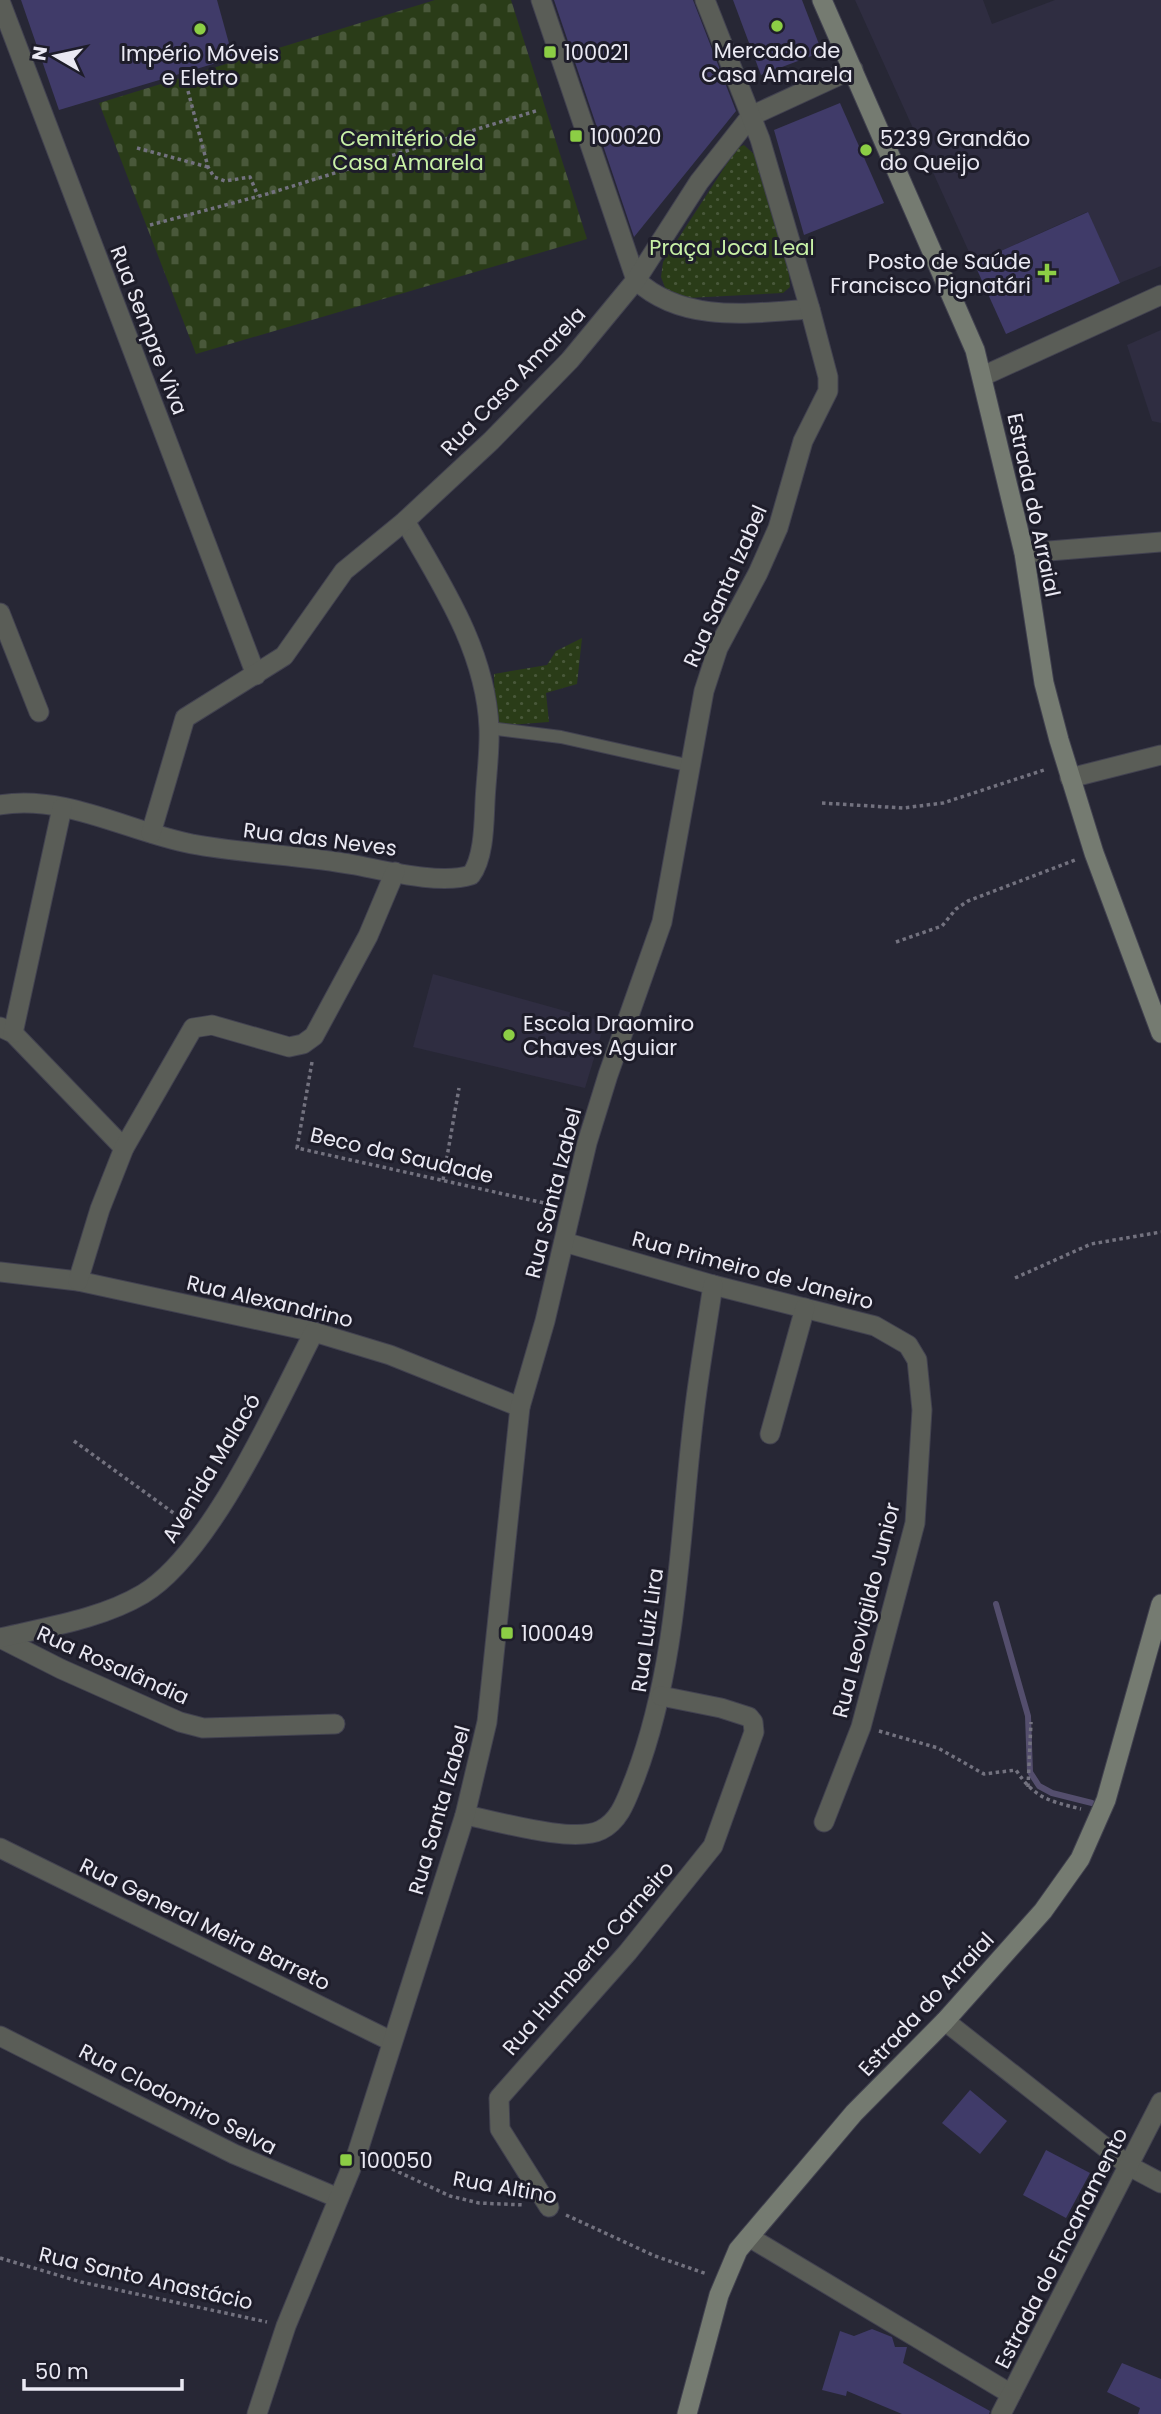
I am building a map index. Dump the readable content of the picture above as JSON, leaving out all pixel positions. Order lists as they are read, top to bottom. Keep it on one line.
{"streets":{"main road":["Estrada do Arraial"],"street":["Rua Sempre Viva","Rua Casa Amarela","Rua Santa Izabel","Rua das Neves","Rua Primeiro de Janeiro","Rua Alexandrino","Avenida Malacó","Rua Leovigildo Junior","Rua Luiz Lira","Rua Rosalândia","Rua General Meira Barreto","Rua Humberto Carneiro","Rua Clodomiro Selva","Estrada do Encanamento"],"path":["Beco da Saudade","Rua Altino","Rua Santo Anastácio"]},"crossings":[["Rua Sempre Viva","Rua Casa Amarela"],["Rua Casa Amarela","Estrada do Arraial"],["Rua Casa Amarela","Rua Santa Izabel"],["Estrada do Arraial","Rua Altino"],["Rua Santa Izabel","Beco da Saudade"],["Rua Santa Izabel","Rua Primeiro de Janeiro"],["Rua Santa Izabel","Rua Alexandrino"],["Rua Santa Izabel","Rua Luiz Lira"],["Rua Santa Izabel","Rua General Meira Barreto"],["Rua Santa Izabel","Rua Clodomiro Selva"],["Rua Santa Izabel","Rua Altino"],["Rua Santa Izabel","Rua Santo Anastácio"],["Rua Primeiro de Janeiro","Rua Leovigildo Junior"],["Rua Primeiro de Janeiro","Rua Luiz Lira"],["Rua Alexandrino","Avenida Malacó"],["Avenida Malacó","Rua Rosalândia"],["Rua Luiz Lira","Rua Humberto Carneiro"],["Rua Humberto Carneiro","Rua Altino"]],"parks":["Cemitério de Casa Amarela","Praça Joca Leal"],"places":{"other":["Mercado de Casa Amarela","Império Móveis e Eletro","5239 Grandão do Queijo","Escola Draomiro Chaves Aguiar"],"transit":["100021","100020","100049","100050"],"health":["Posto de Saúde Francisco Pignatári"]},"scale_bar":"50 m","north":"left"}
